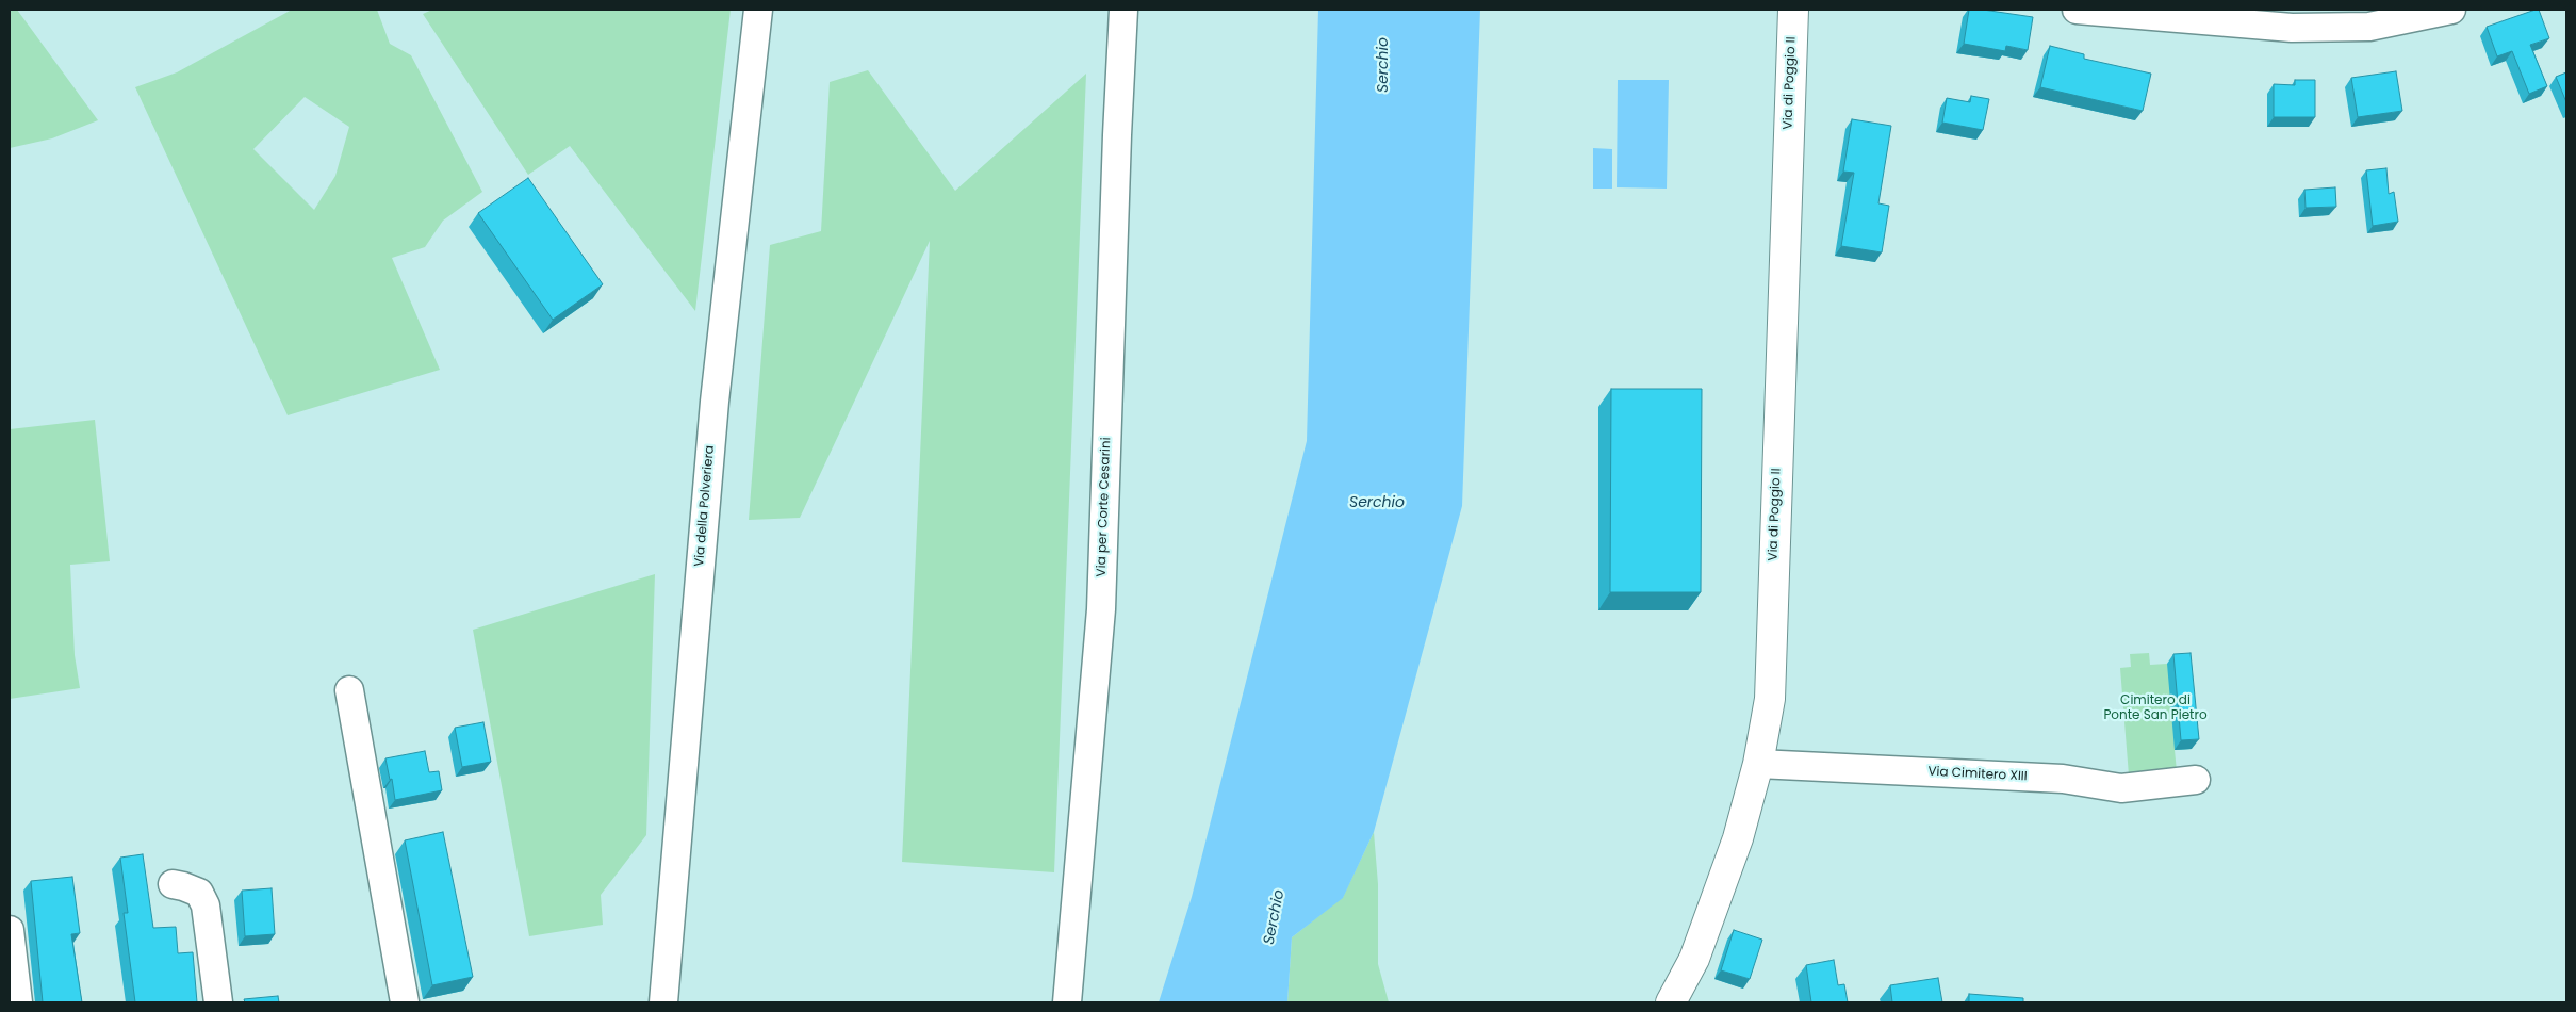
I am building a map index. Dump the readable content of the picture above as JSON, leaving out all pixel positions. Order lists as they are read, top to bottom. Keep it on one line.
{"streets":{"main road":["Via di Poggio II"],"street":["Via della Polveriera","Via per Corte Cesarini","Via Cimitero XIII"]},"crossings":[["Via di Poggio II","Via Cimitero XIII"]],"water":["Serchio"],"parks":["Cimitero di Ponte San Pietro"]}
